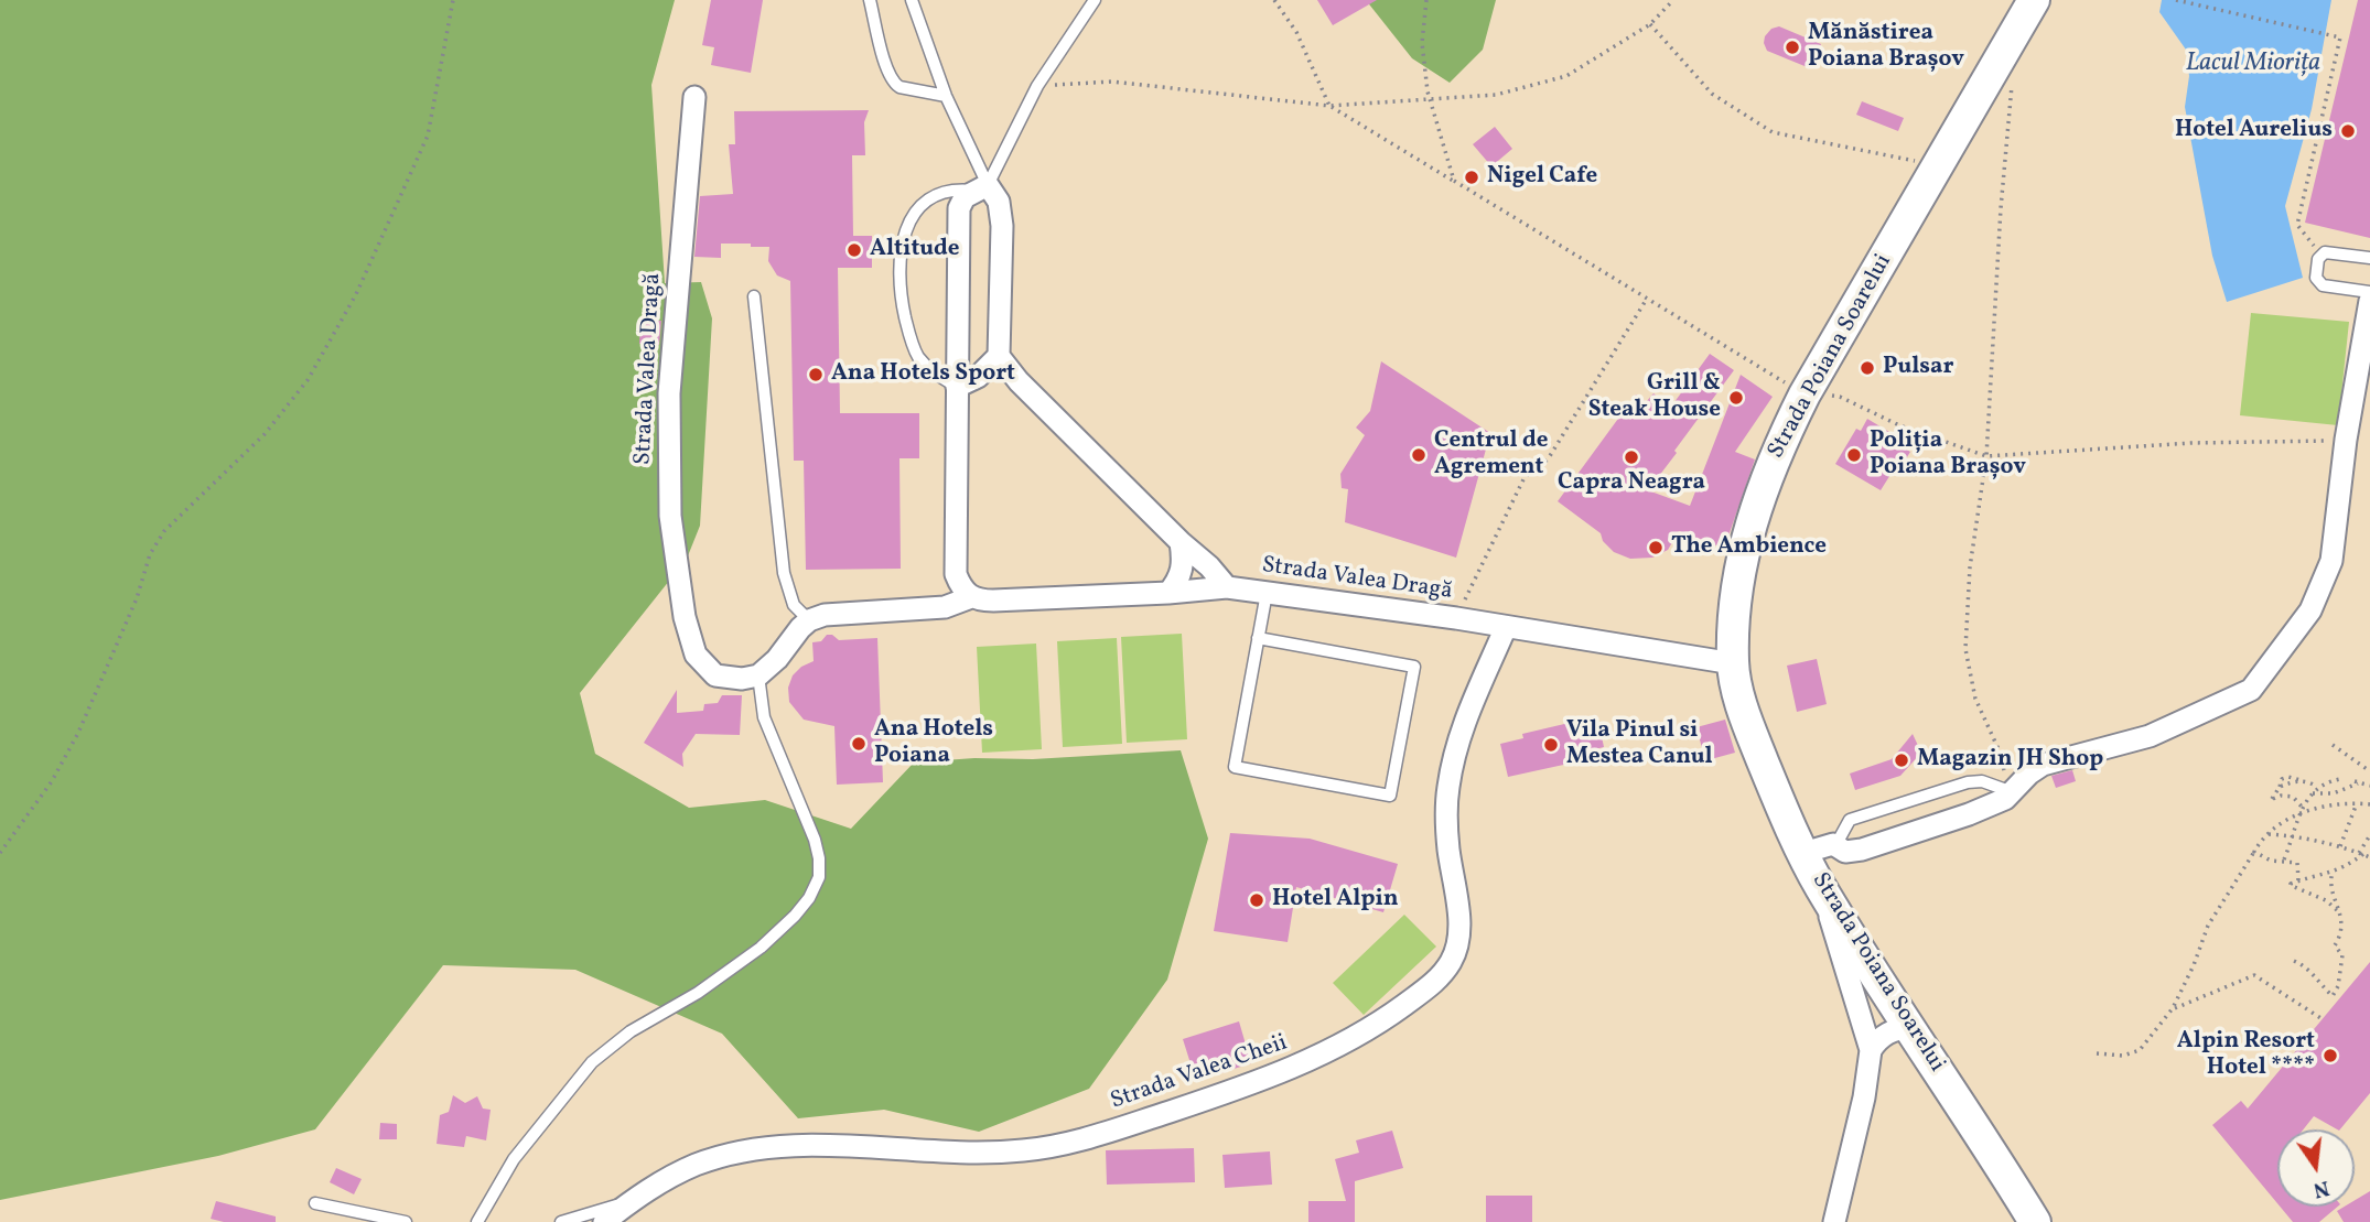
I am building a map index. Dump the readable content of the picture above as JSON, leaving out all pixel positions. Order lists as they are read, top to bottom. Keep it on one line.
{"streets":{"street":["Strada Poiana Soarelui","Strada Valea Dragă","Strada Valea Cheii"]},"crossings":[["Strada Poiana Soarelui","Strada Valea Dragă"],["Strada Valea Dragă","Strada Valea Cheii"]],"water":["Lacul Miorița"],"places":["Mănăstirea Poiana Brașov","Hotel Aurelius","Nigel Cafe","Altitude","Pulsar","Ana Hotels Sport","Grill & Steak House","Centrul de Agrement","Poliția Poiana Brașov","Capra Neagra","The Ambience","Ana Hotels Poiana","Vila Pinul si Mestea Canul","Magazin JH Shop","Hotel Alpin","Alpin Resort Hotel ****"],"north":"bottom"}
